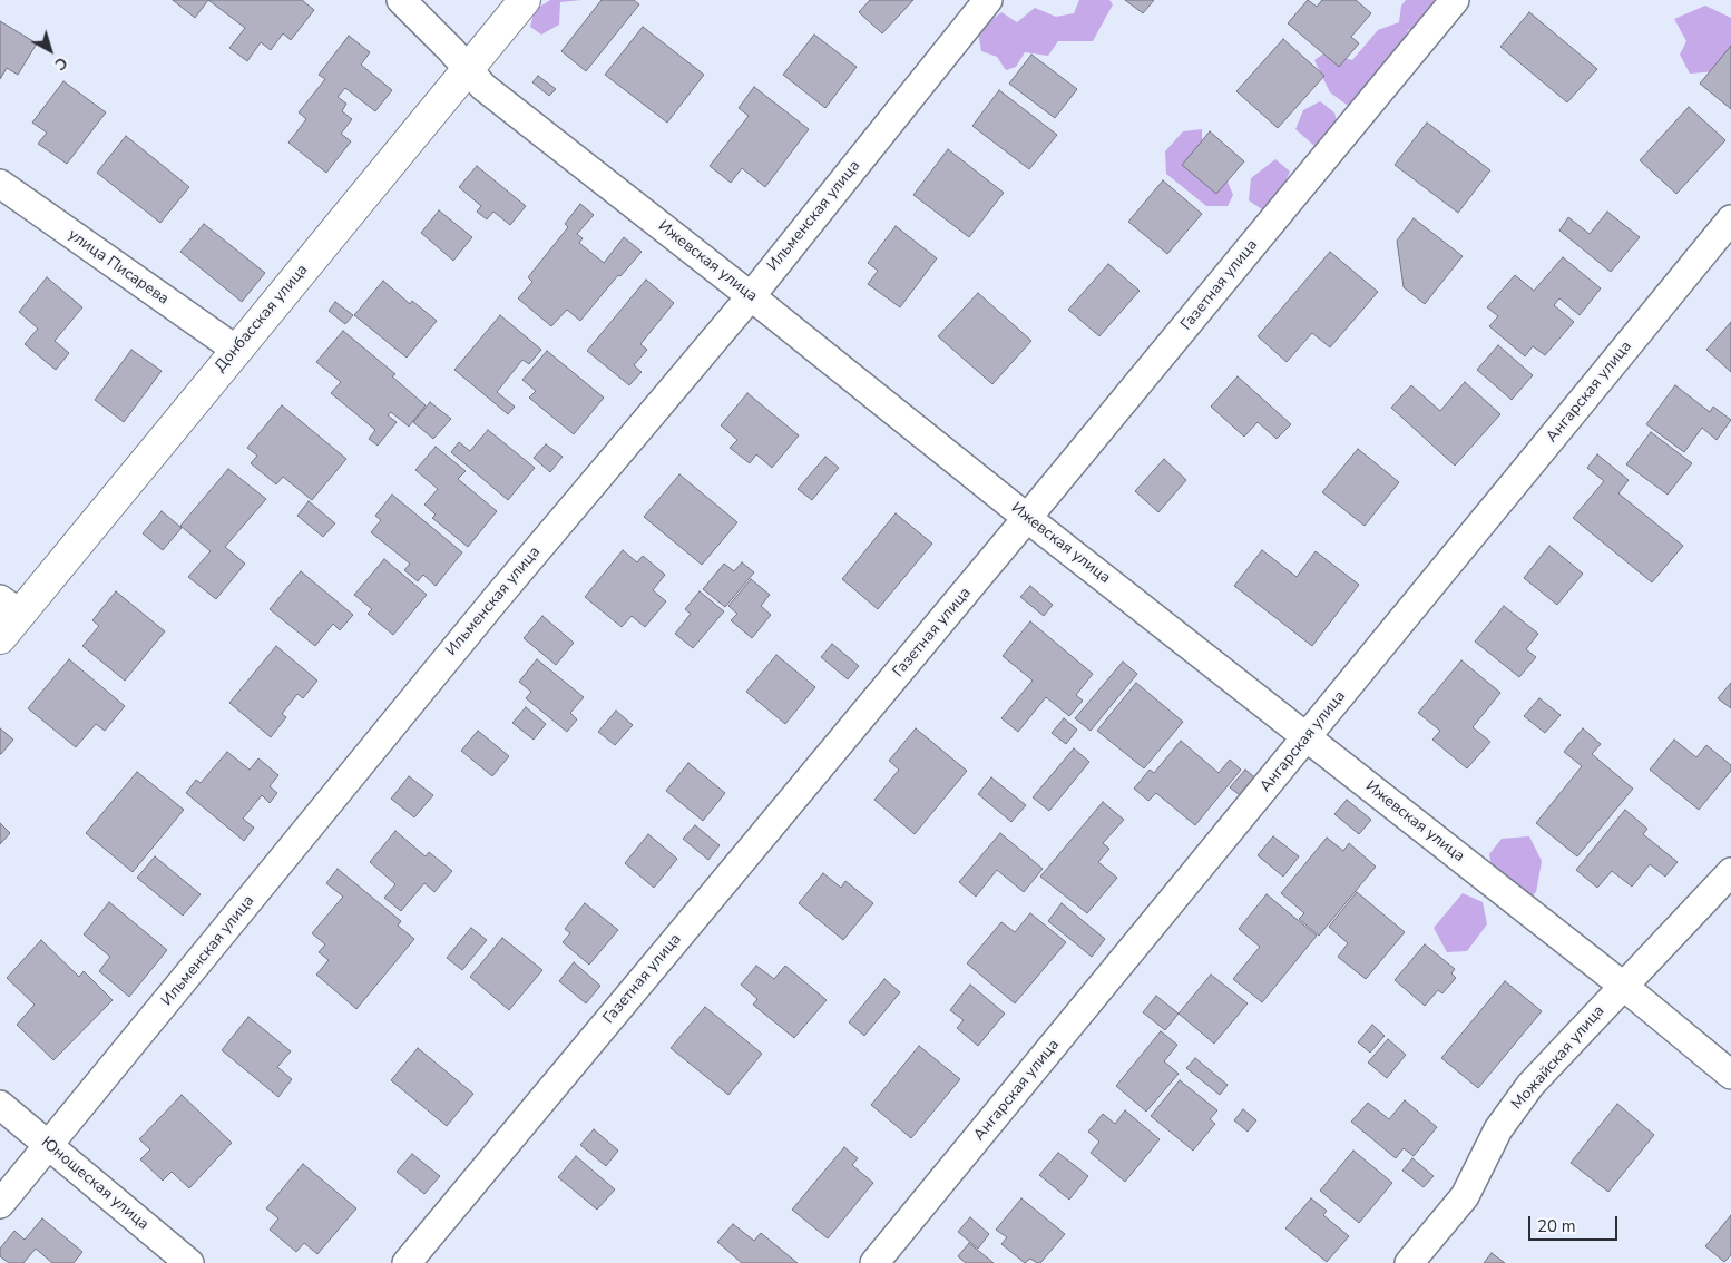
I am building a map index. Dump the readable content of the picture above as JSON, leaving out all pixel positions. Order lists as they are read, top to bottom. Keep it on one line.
{"streets":{"street":["Ильменская улица","Ижевская улица","улица Писарева","Газетная улица","Донбасская улица","Ангарская улица","Можайская улица","Юношеская улица"]},"crossings":[["Ильменская улица","Ижевская улица"],["Ильменская улица","Юношеская улица"],["Ижевская улица","Газетная улица"],["Ижевская улица","Донбасская улица"],["Ижевская улица","Ангарская улица"],["Ижевская улица","Можайская улица"],["улица Писарева","Донбасская улица"]],"scale_bar":"20 m","north":"bottom right"}
